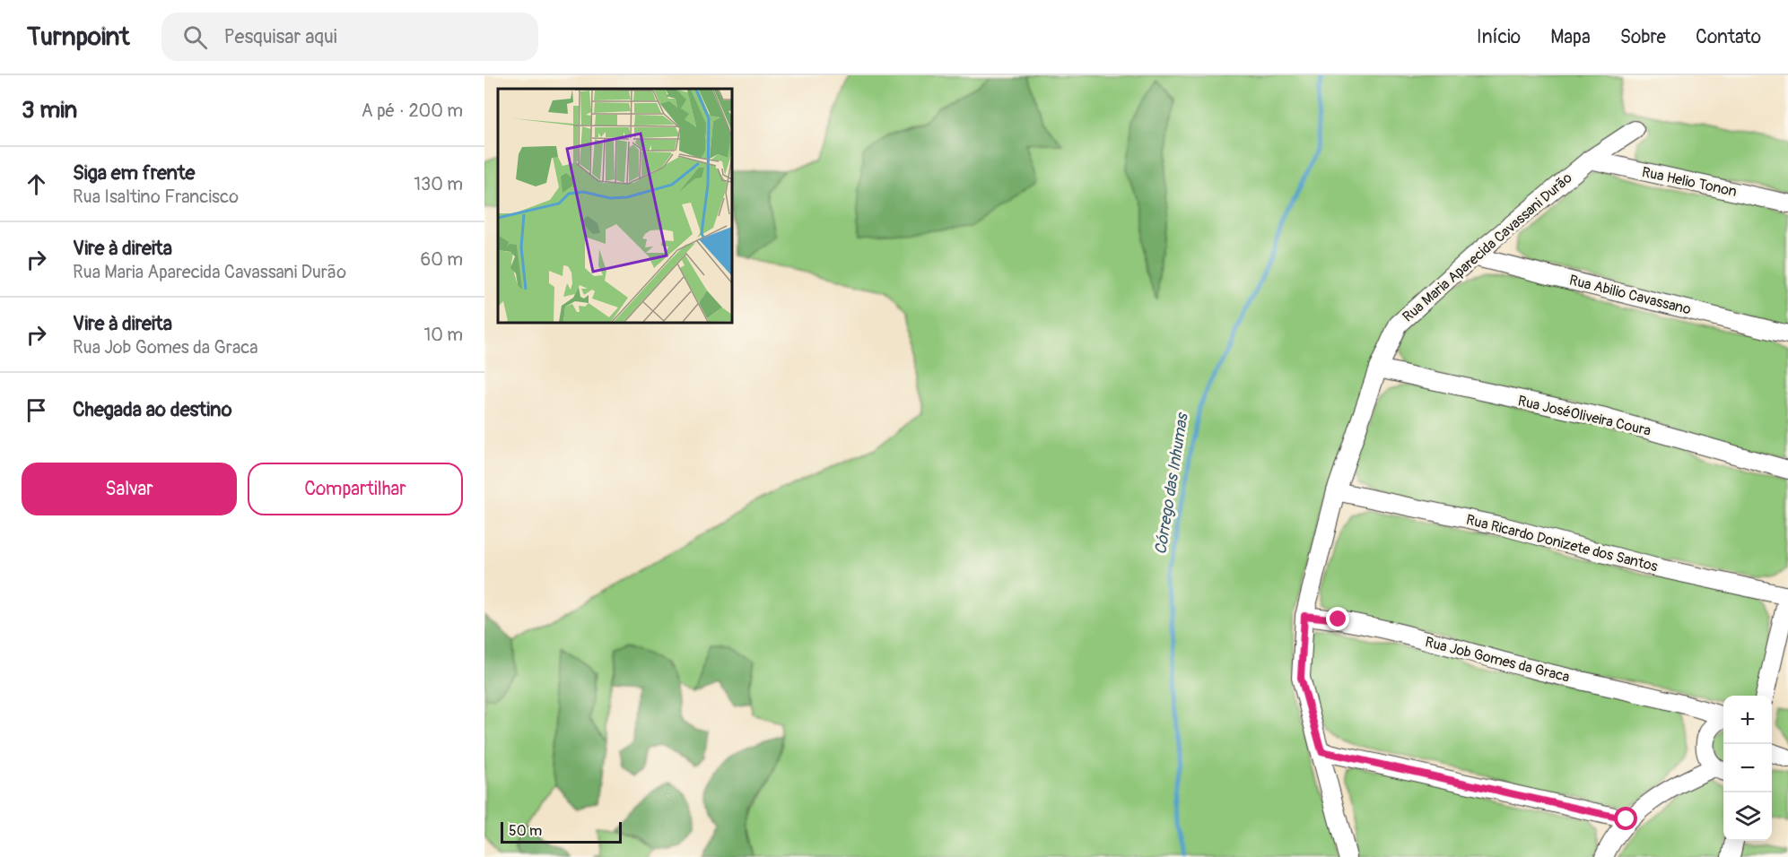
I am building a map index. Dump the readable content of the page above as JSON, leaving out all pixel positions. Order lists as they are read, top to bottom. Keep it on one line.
{"streets":{"street":["Rua Helio Tonon","Rua Maria Aparecida Cavassani Durão","Rua Abilio Cavassano","Rua JoséOliveira Coura","Rua Ricardo Donizete dos Santos","Rua Job Gomes da Graca"]},"crossings":[["Rua Helio Tonon","Rua Maria Aparecida Cavassani Durão"],["Rua Maria Aparecida Cavassani Durão","Rua Abilio Cavassano"],["Rua Maria Aparecida Cavassani Durão","Rua JoséOliveira Coura"],["Rua Maria Aparecida Cavassani Durão","Rua Ricardo Donizete dos Santos"],["Rua Maria Aparecida Cavassani Durão","Rua Job Gomes da Graca"]],"water":["Córrego das Inhumas"],"scale_bar":"50 m","page":{"header":"Turnpoint","search":"Pesquisar aqui","nav":["Início","Mapa","Sobre","Contato"],"heading":["3 min","A pé · 200 m"],"list":[["Siga em frente","Rua Isaltino Francisco","130 m"],["Vire à direita","Rua Maria Aparecida Cavassani Durão","60 m"],["Vire à direita","Rua Job Gomes da Graca","10 m"],"Chegada ao destino"],"buttons":["Salvar","Compartilhar"],"map_buttons":["+","−"],"scale":"50 m"}}
